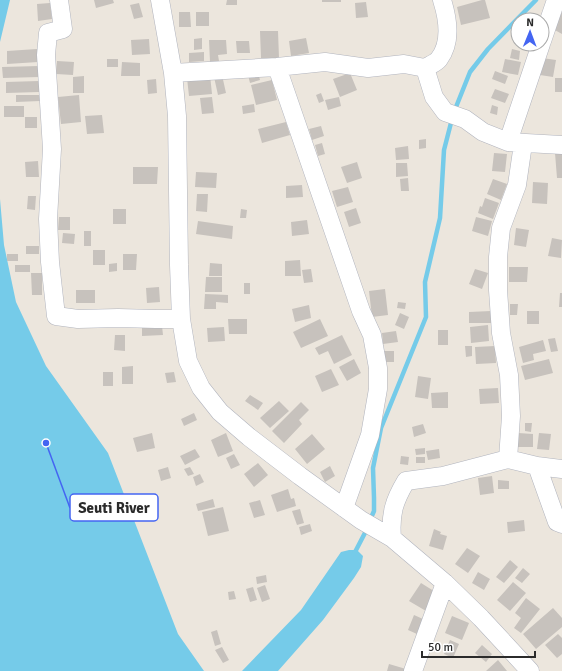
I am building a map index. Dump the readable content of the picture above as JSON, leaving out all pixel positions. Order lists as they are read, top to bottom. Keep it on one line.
{"places":["Seuti River"],"scale_bar":"50 m","north":"top"}
